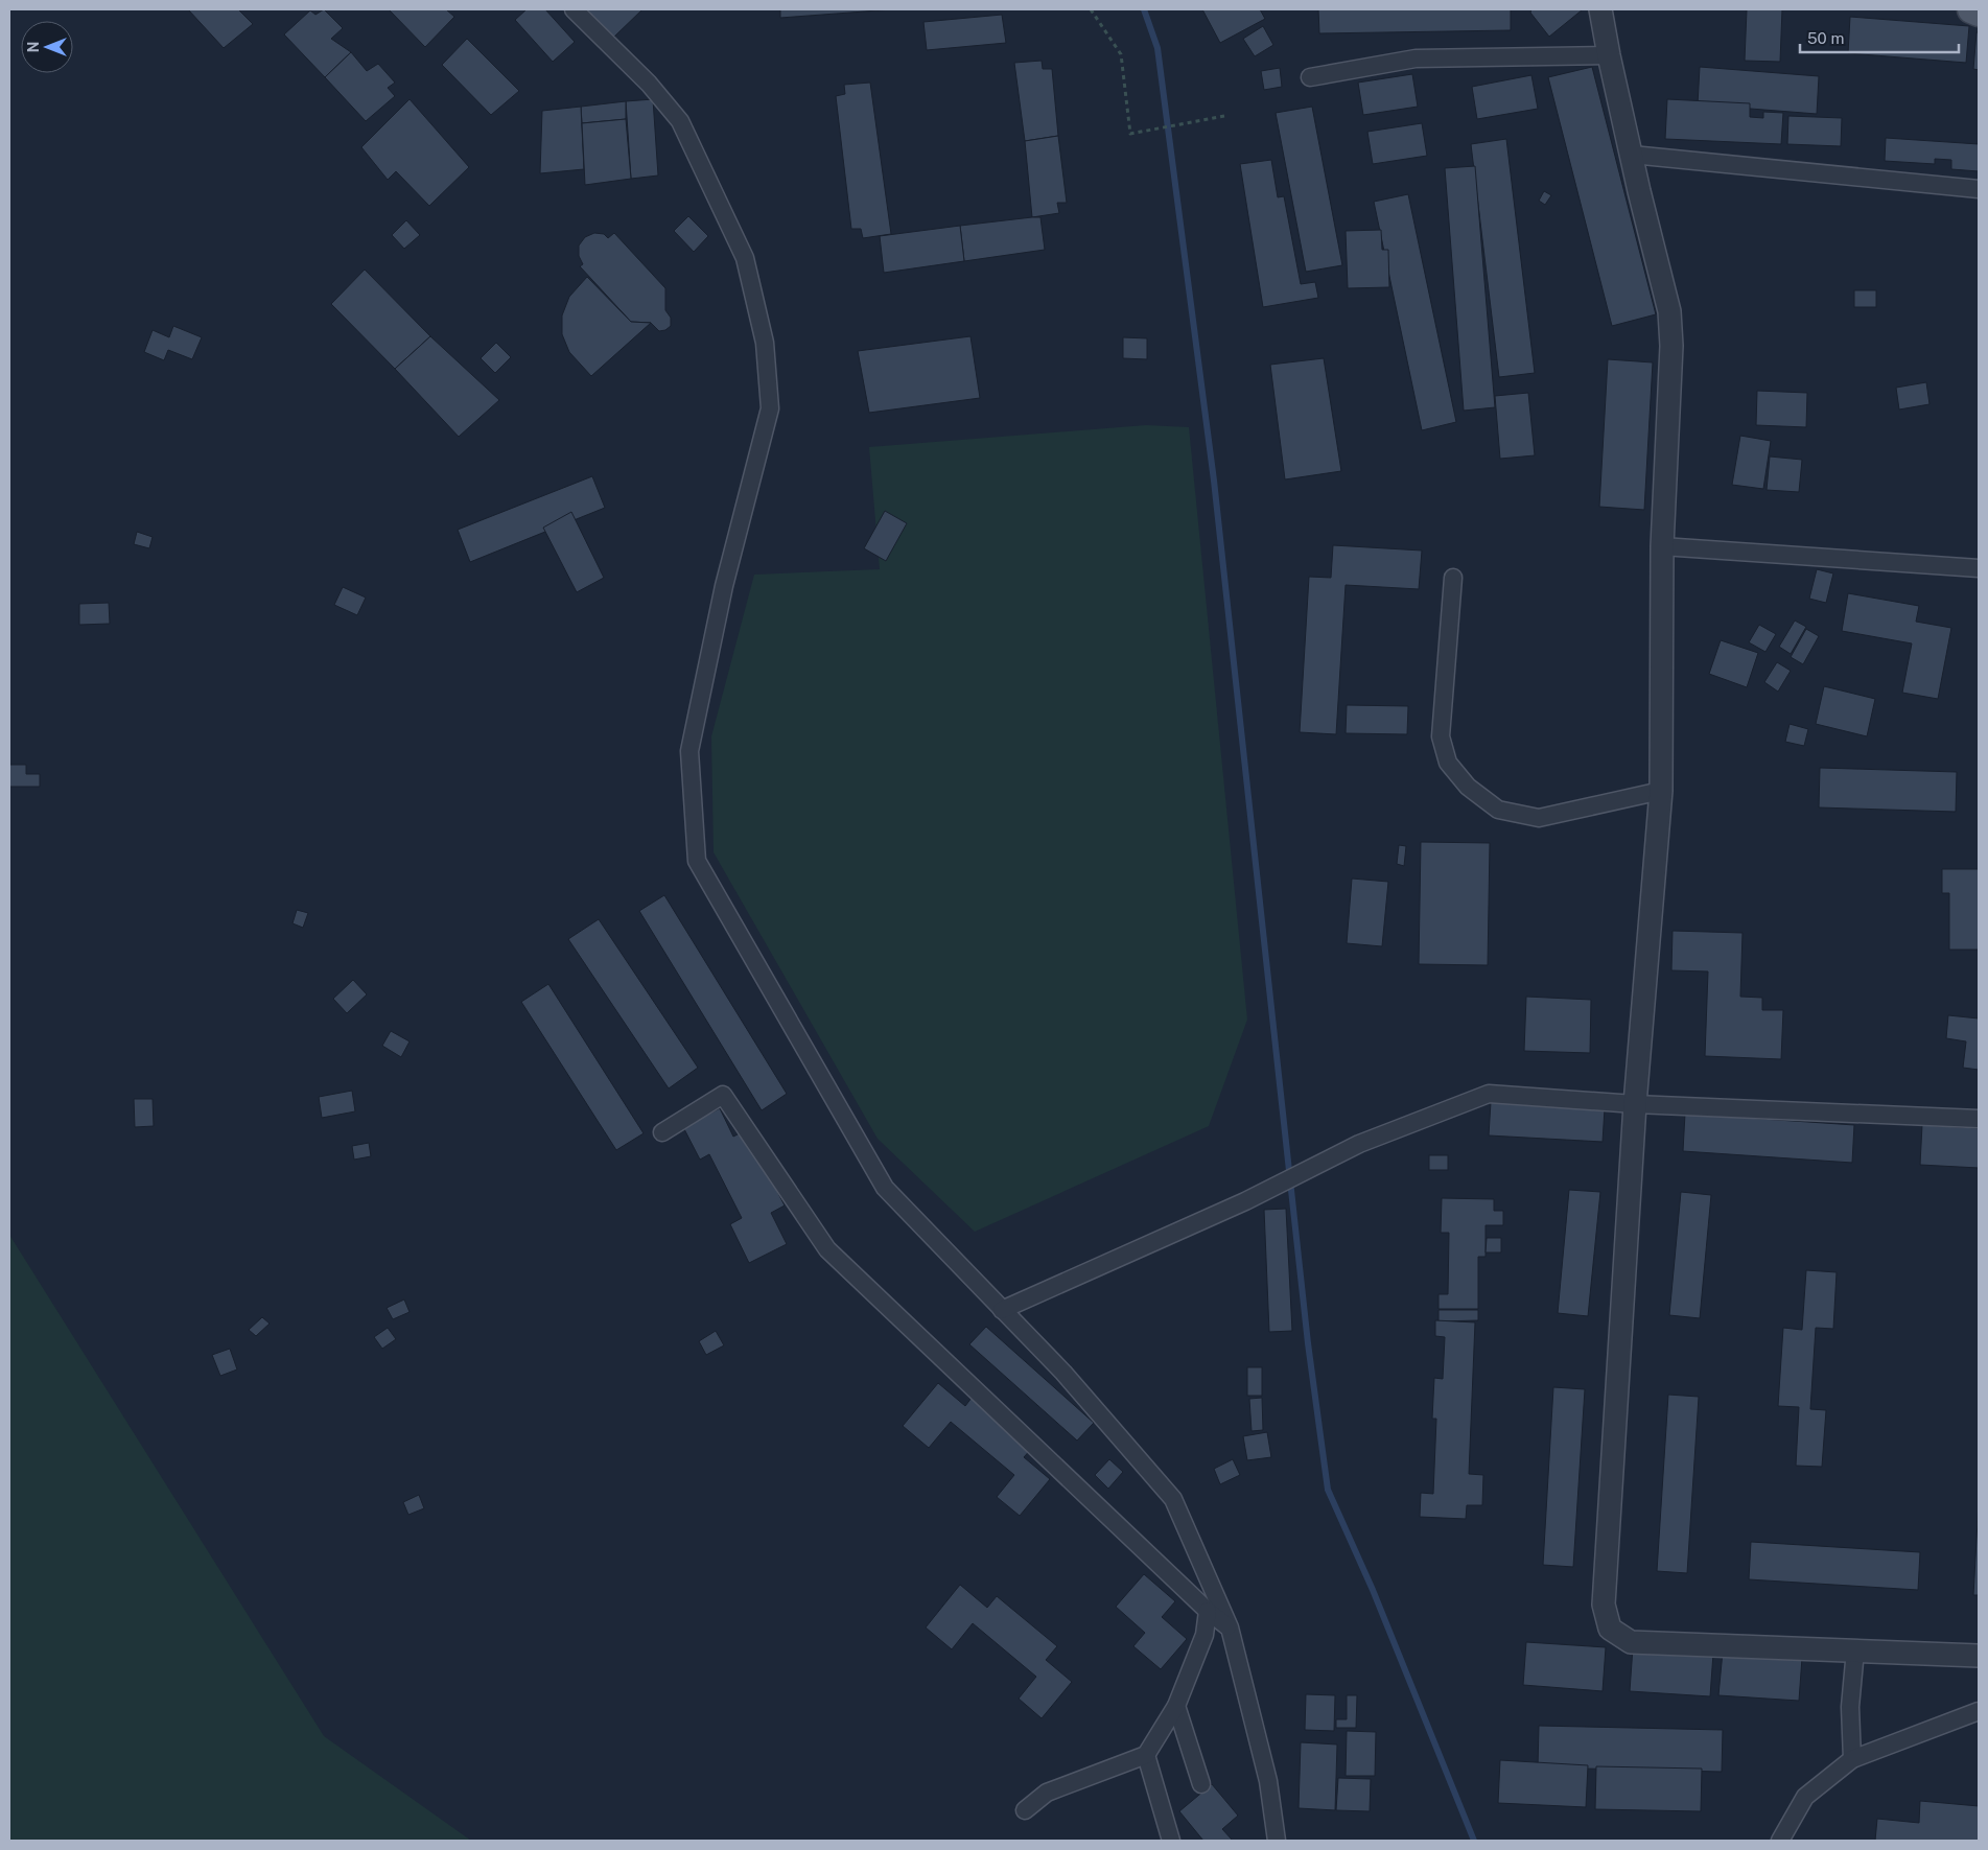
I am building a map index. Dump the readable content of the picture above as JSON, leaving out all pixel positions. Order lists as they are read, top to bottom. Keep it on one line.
{"scale_bar":"50 m","north":"left"}
